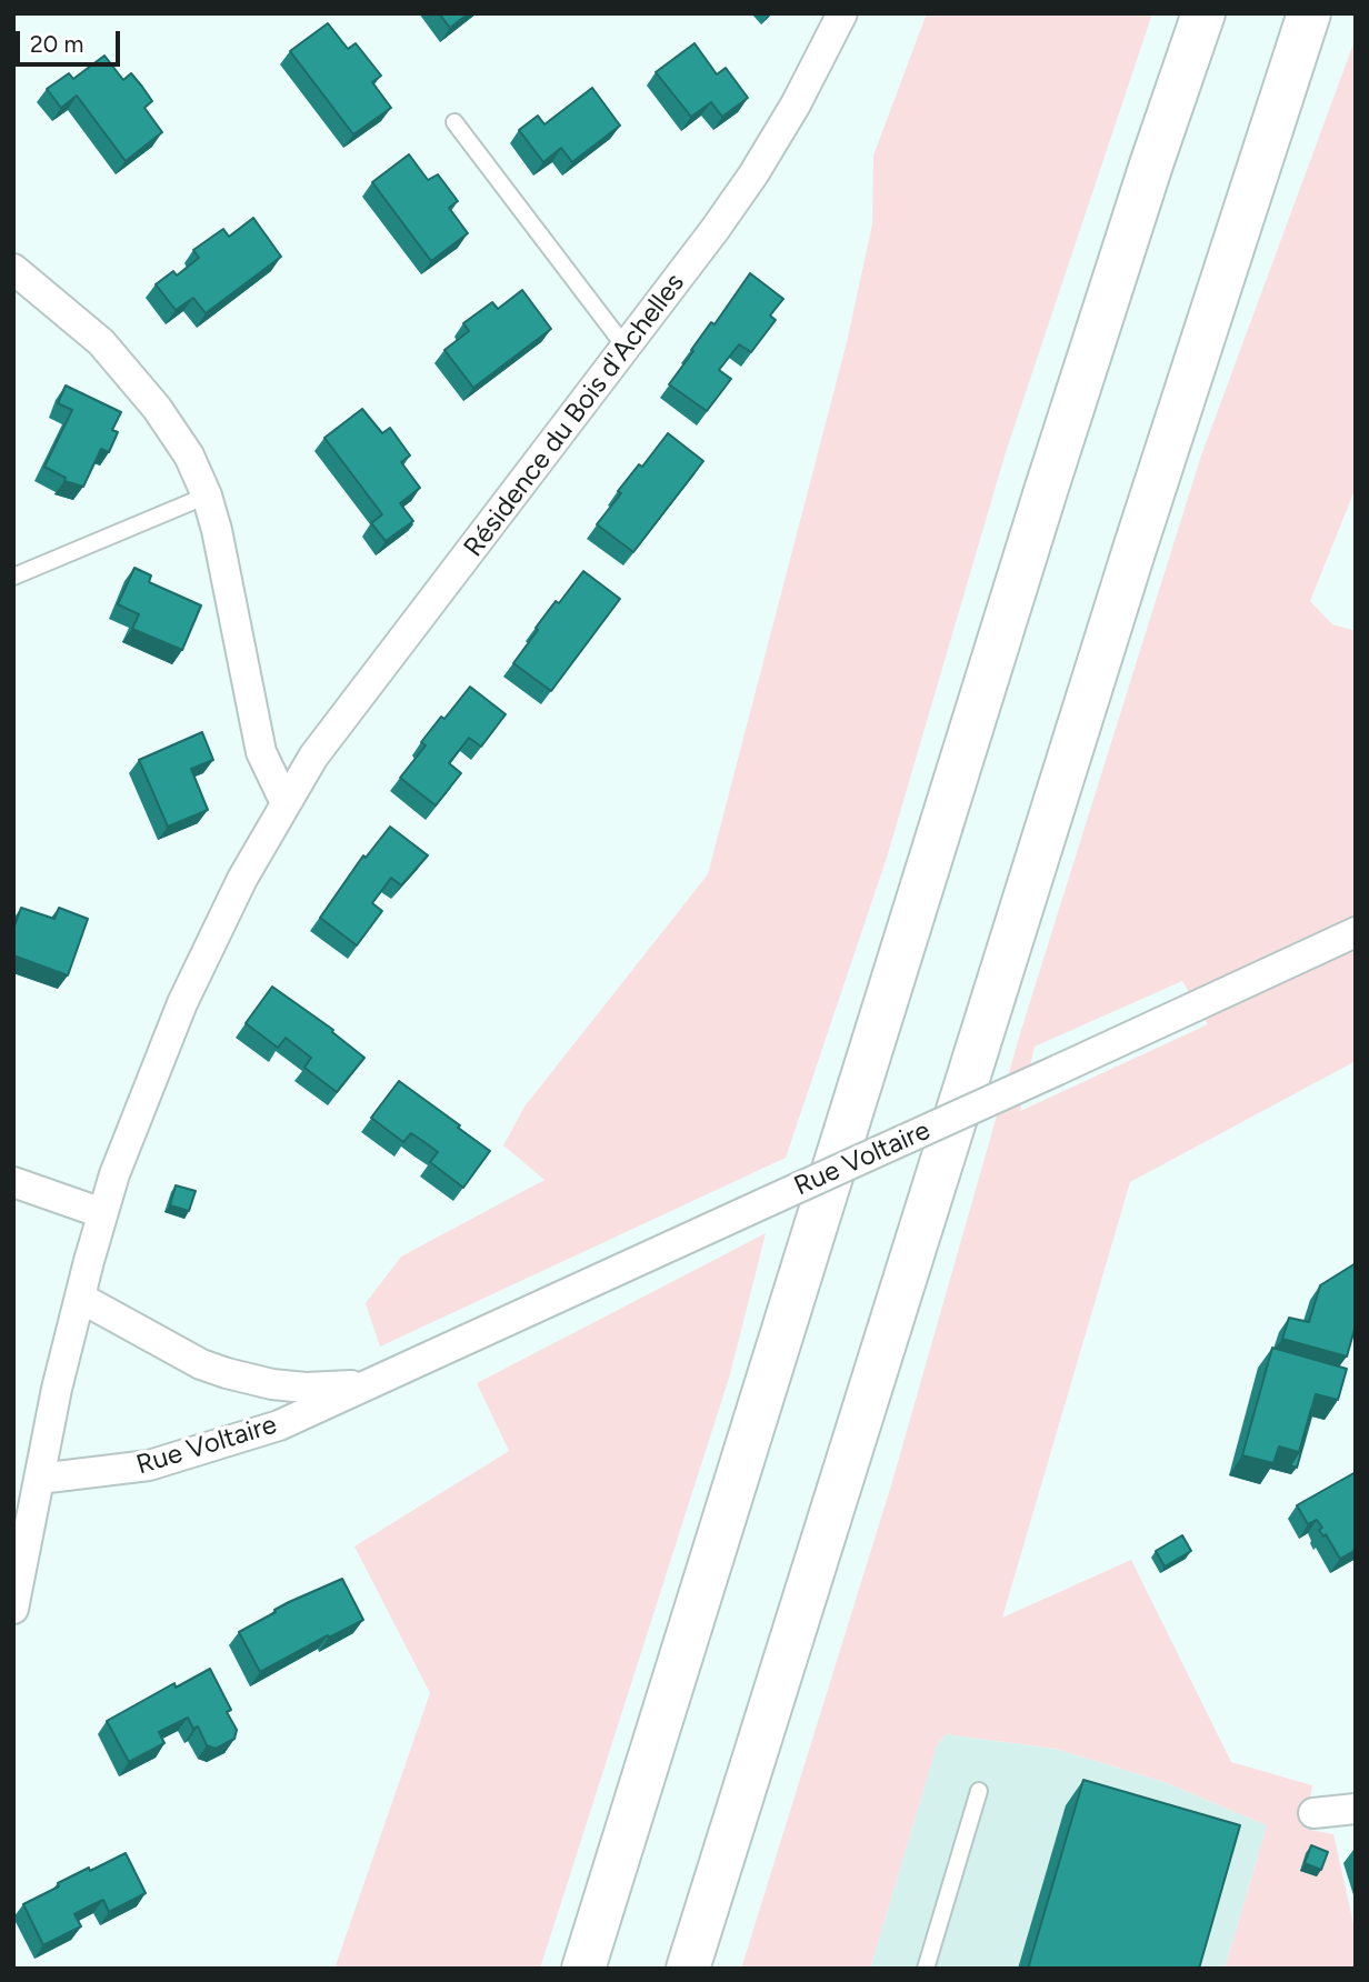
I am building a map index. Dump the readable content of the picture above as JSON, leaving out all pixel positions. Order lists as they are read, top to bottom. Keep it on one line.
{"streets":{"street":["Résidence du Bois d'Achelles","Rue Voltaire"]},"crossings":[["Résidence du Bois d'Achelles","Rue Voltaire"]],"scale_bar":"20 m"}
